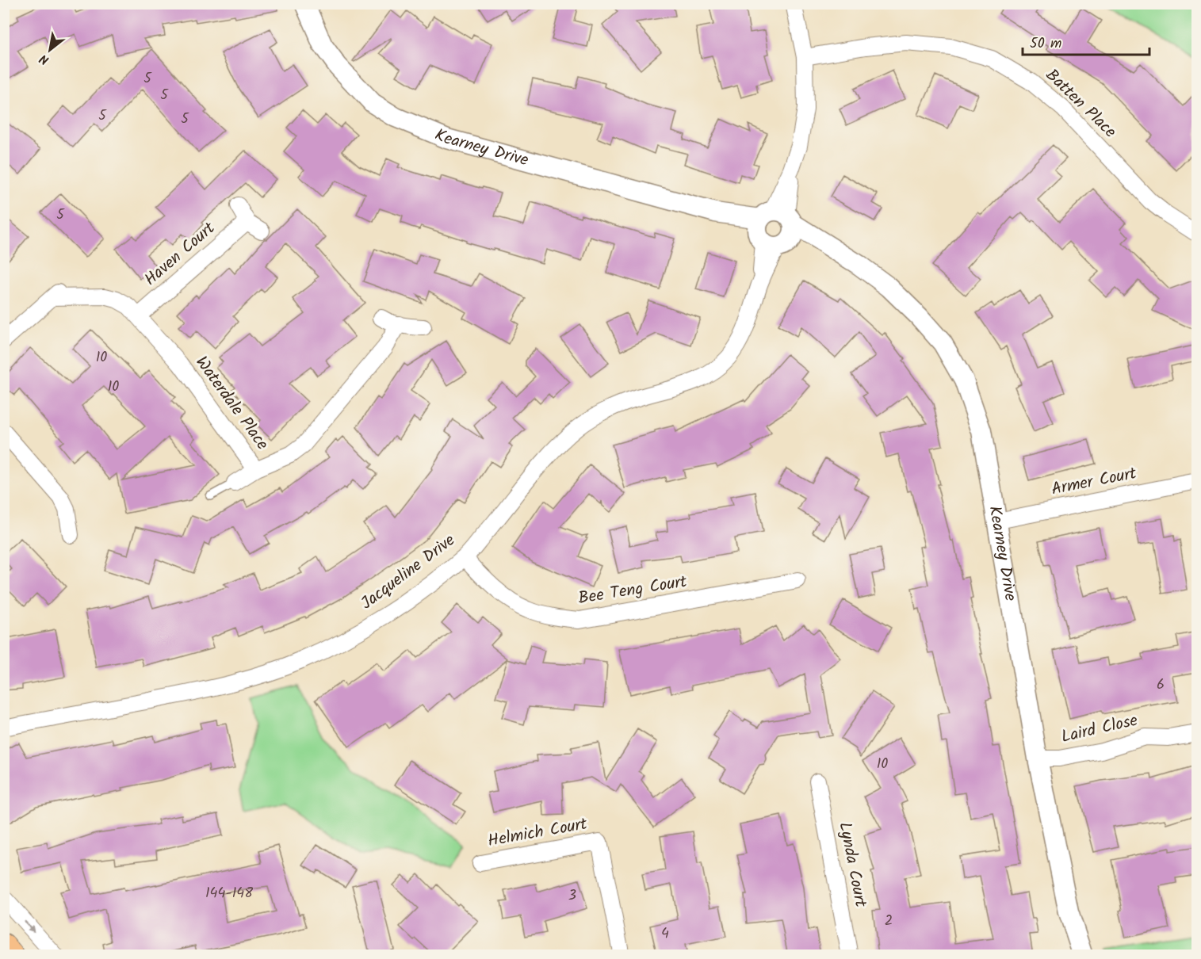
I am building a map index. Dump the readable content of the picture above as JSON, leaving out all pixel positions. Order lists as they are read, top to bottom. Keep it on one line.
{"streets":{"street":["Batten Place","Kearney Drive","Haven Court","Waterdale Place","Armer Court","Jacqueline Drive","Bee Teng Court","Laird Close","Helmich Court","Lynda Court"]},"crossings":[["Batten Place","Jacqueline Drive"],["Kearney Drive","Armer Court"],["Kearney Drive","Jacqueline Drive"],["Kearney Drive","Laird Close"],["Haven Court","Waterdale Place"],["Jacqueline Drive","Bee Teng Court"]],"house_numbers":["5","5","5","5","5","10","10","6","10","144-148","3","2","4"],"scale_bar":"50 m","north":"bottom left"}
